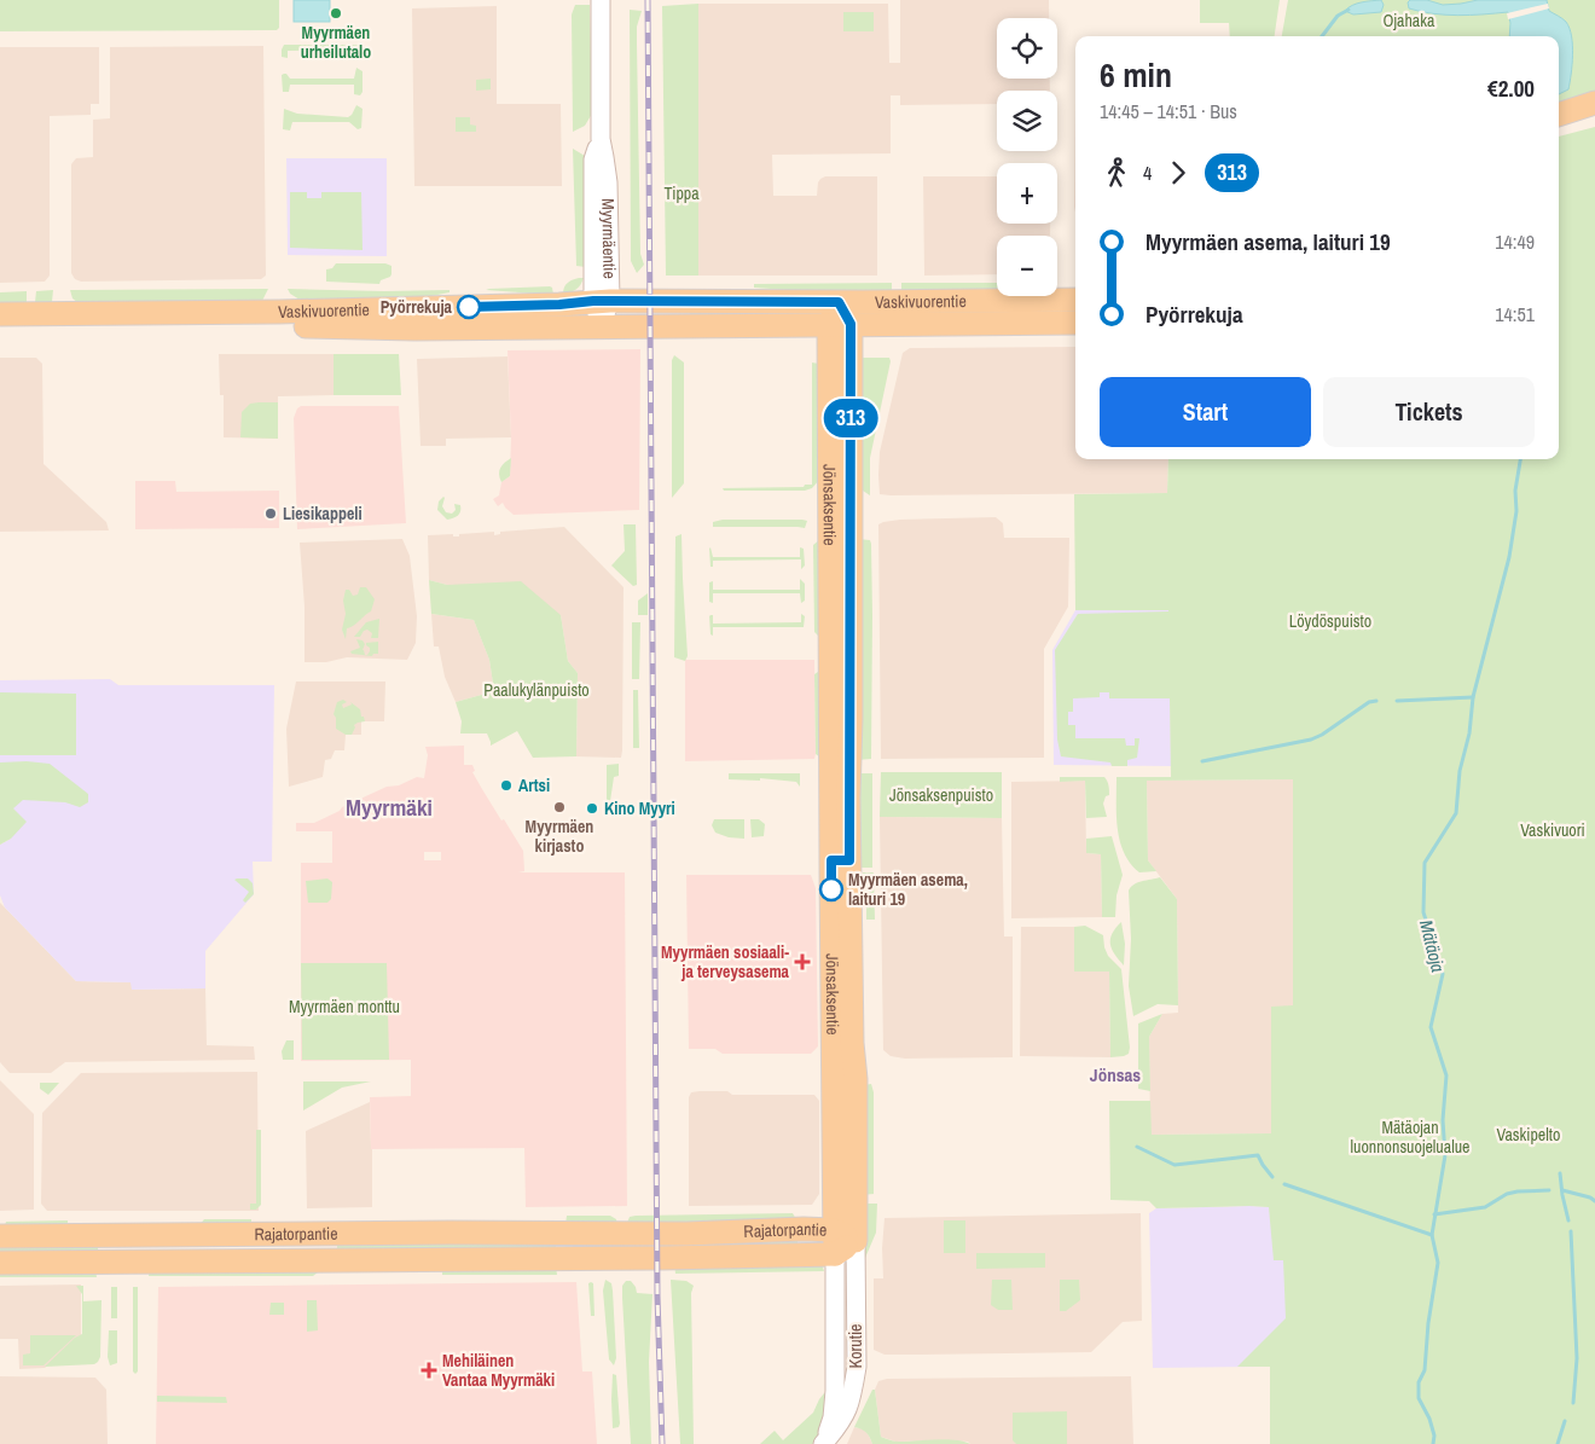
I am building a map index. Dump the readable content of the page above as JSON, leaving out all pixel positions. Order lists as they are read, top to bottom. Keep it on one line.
{"streets":{"main road":["Vaskivuorentie","Jönsaksentie","Rajatorpantie"],"street":["Myyrmäentie","Korutie"]},"crossings":[["Myyrmäentie","Vaskivuorentie"],["Vaskivuorentie","Jönsaksentie"],["Jönsaksentie","Rajatorpantie"],["Jönsaksentie","Korutie"],["Rajatorpantie","Korutie"]],"districts":["Myyrmäki","Jönsas"],"water":["Mätäoja"],"parks":["Ojahaka","Tippa","Löydöspuisto","Paalukylänpuisto","Jönsaksenpuisto","Vaskivuori","Myyrmäen monttu","Mätäojan luonnonsuojelualue","Vaskipelto"],"places":{"other":["Myyrmäen urheilutalo","Pyörrekuja","Liesikappeli","Artsi","Myyrmäen kirjasto","Kino Myyri","Myyrmäen asema, laituri 19"],"health":["Myyrmäen sosiaali- ja terveysasema","Mehiläinen Vantaa Myyrmäki"]},"lines":["bus line 313"],"page":{"on_map":"313","map_buttons":["+","−"],"heading":["6 min","14:45 – 14:51 · Bus","€2.00"],"legs":["4","313"],"list":[{"name":"Myyrmäen asema, laituri 19","value":"14:49"},{"name":"Pyörrekuja","value":"14:51"}],"buttons":["Start","Tickets"]}}
